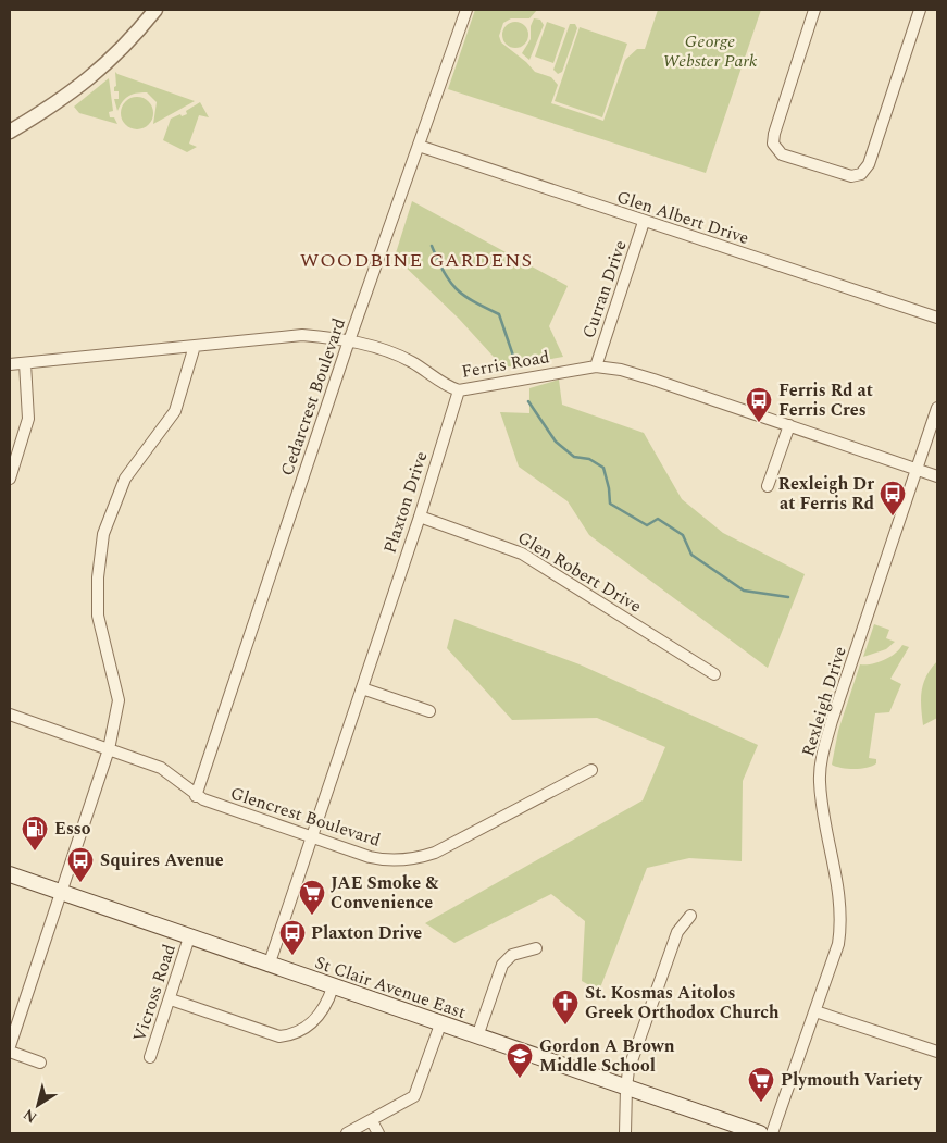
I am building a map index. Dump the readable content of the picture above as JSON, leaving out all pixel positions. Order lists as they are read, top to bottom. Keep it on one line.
{"streets":{"main road":["St Clair Avenue East"],"street":["Glen Albert Drive","Curran Drive","Ferris Road","Cedarcrest Boulevard","Plaxton Drive","Glen Robert Drive","Rexleigh Drive","Glencrest Boulevard","Vicross Road"]},"crossings":[["Glen Albert Drive","Curran Drive"],["Glen Albert Drive","Cedarcrest Boulevard"],["Curran Drive","Ferris Road"],["Ferris Road","Cedarcrest Boulevard"],["Ferris Road","Plaxton Drive"],["Ferris Road","Rexleigh Drive"],["Cedarcrest Boulevard","Glencrest Boulevard"],["Plaxton Drive","Glen Robert Drive"],["Plaxton Drive","Glencrest Boulevard"],["Plaxton Drive","St Clair Avenue East"],["St Clair Avenue East","Vicross Road"]],"districts":["WOODBINE GARDENS"],"parks":["George Webster Park"],"places":{"bus stop":["Ferris Rd at Ferris Cres","Rexleigh Dr at Ferris Rd","Squires Avenue","Plaxton Drive"],"fuel station":["Esso"],"supermarket":["JAE Smoke & Convenience","Plymouth Variety"],"church":["St. Kosmas Aitolos Greek Orthodox Church"],"school or university":["Gordon A Brown Middle School"]},"north":"bottom left"}
